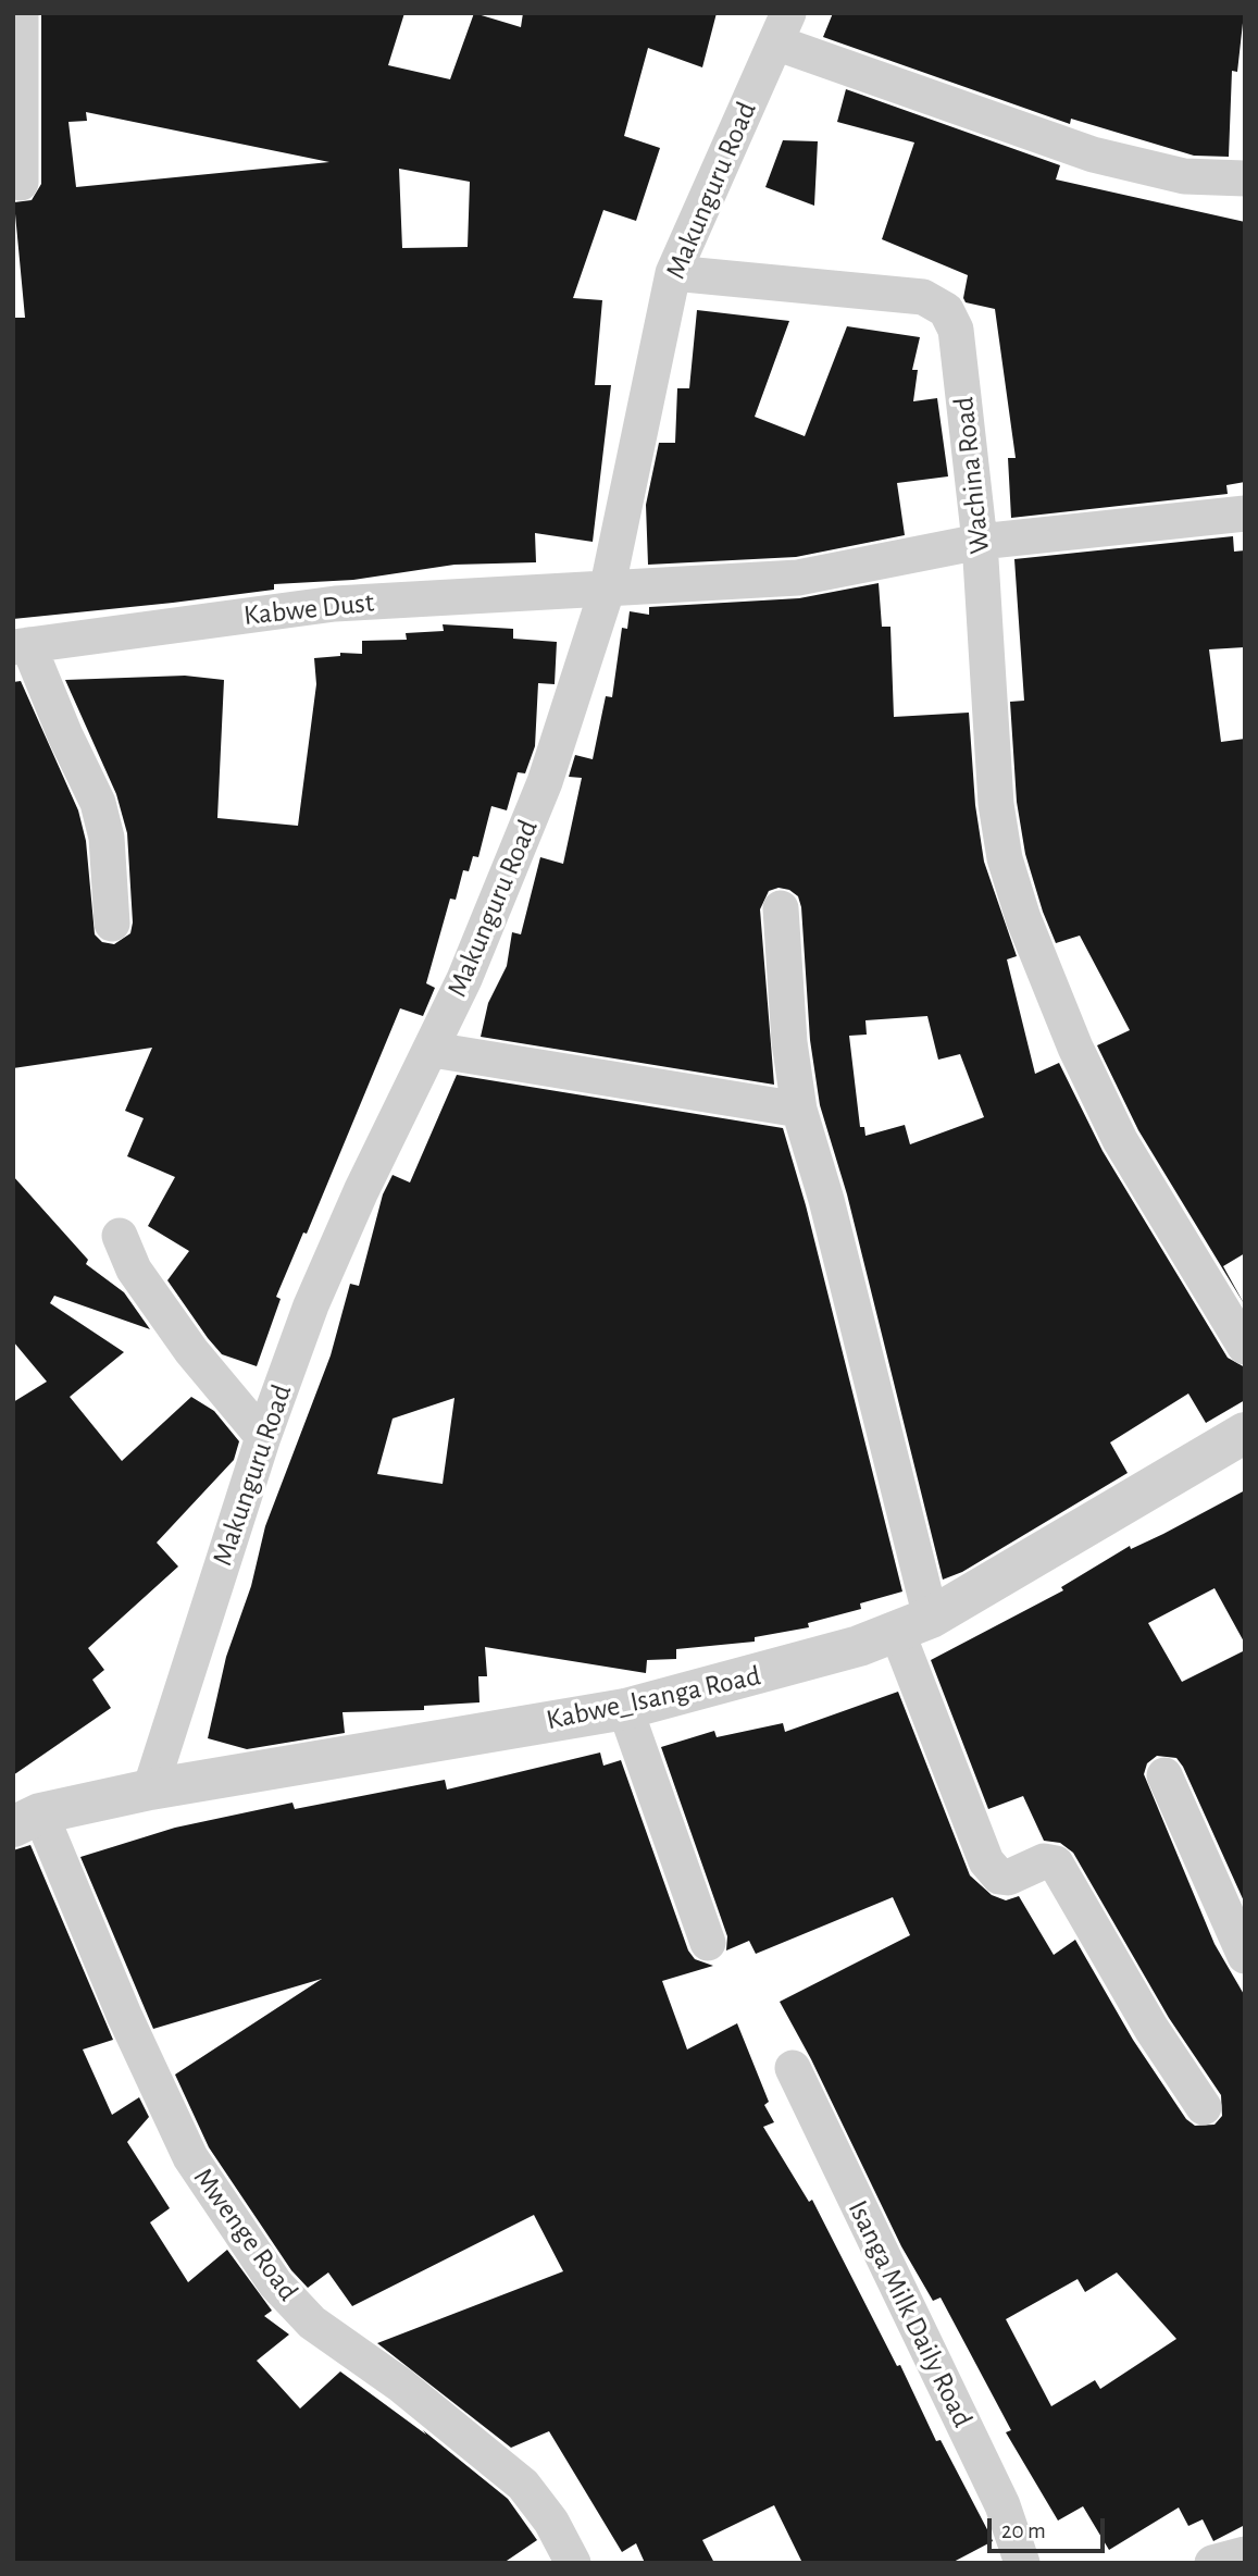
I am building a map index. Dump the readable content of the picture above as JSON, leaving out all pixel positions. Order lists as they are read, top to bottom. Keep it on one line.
{"streets":{"street":["Makunguru Road","Wachina Road","Kabwe Dust","Kabwe_Isanga Road","Mwenge Road","Isanga Milk Daily Road"]},"crossings":[["Makunguru Road","Wachina Road"],["Makunguru Road","Kabwe Dust"],["Makunguru Road","Kabwe_Isanga Road"],["Wachina Road","Kabwe Dust"],["Kabwe_Isanga Road","Mwenge Road"]],"scale_bar":"20 m"}
